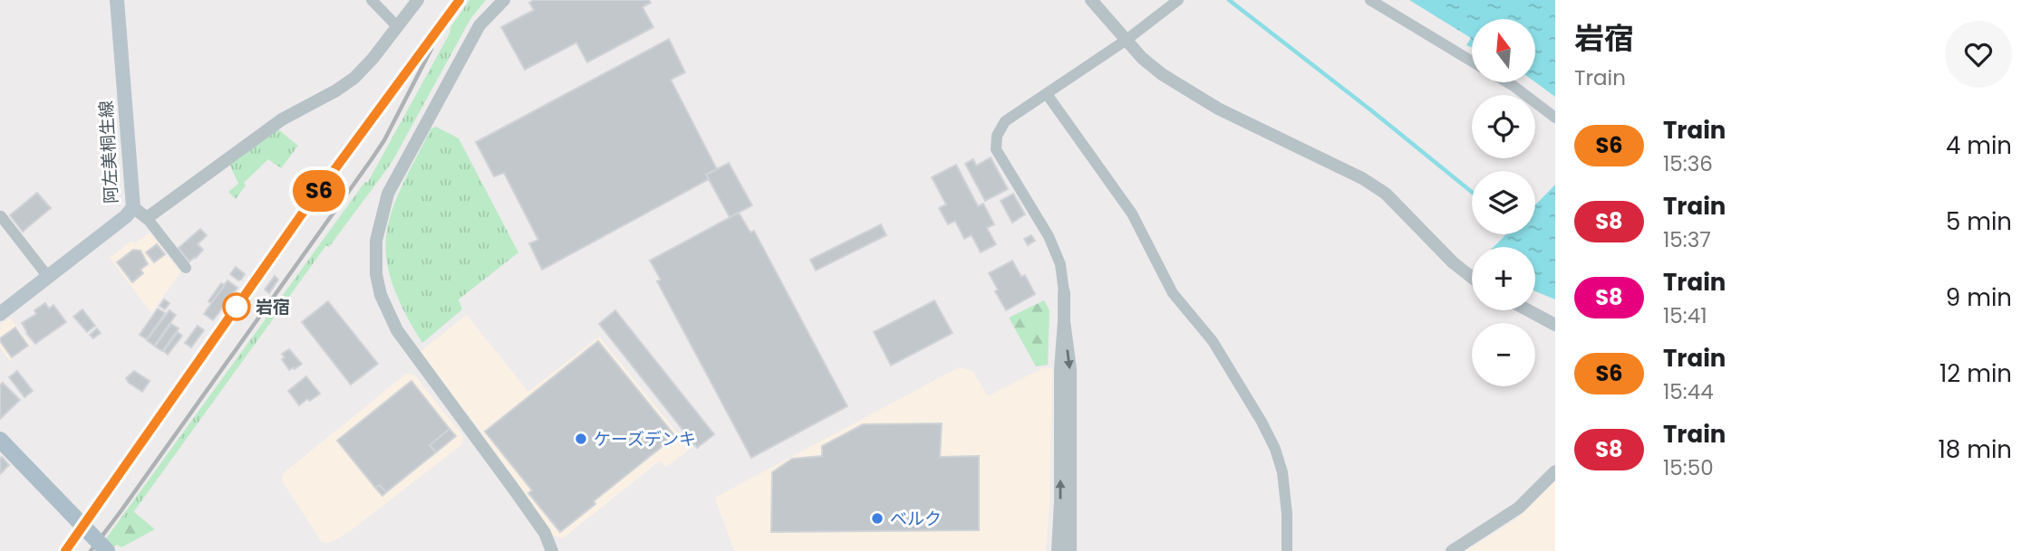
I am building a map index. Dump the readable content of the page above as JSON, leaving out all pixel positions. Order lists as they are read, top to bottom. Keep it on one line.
{"streets":{"main road":["阿左美桐生線"]},"places":["岩宿","ケーズデンキ","ベルク"],"north":"top","page":{"on_map":"S6","heading":["岩宿","Train"],"map_buttons":["+","−"],"list":[{"mark":"S6","name":"Train","note":"15:36","value":"4 min"},{"mark":"S8","name":"Train","note":"15:37","value":"5 min"},{"mark":"S8","name":"Train","note":"15:41","value":"9 min"},{"mark":"S6","name":"Train","note":"15:44","value":"12 min"},{"mark":"S8","name":"Train","note":"15:50","value":"18 min"}]}}
